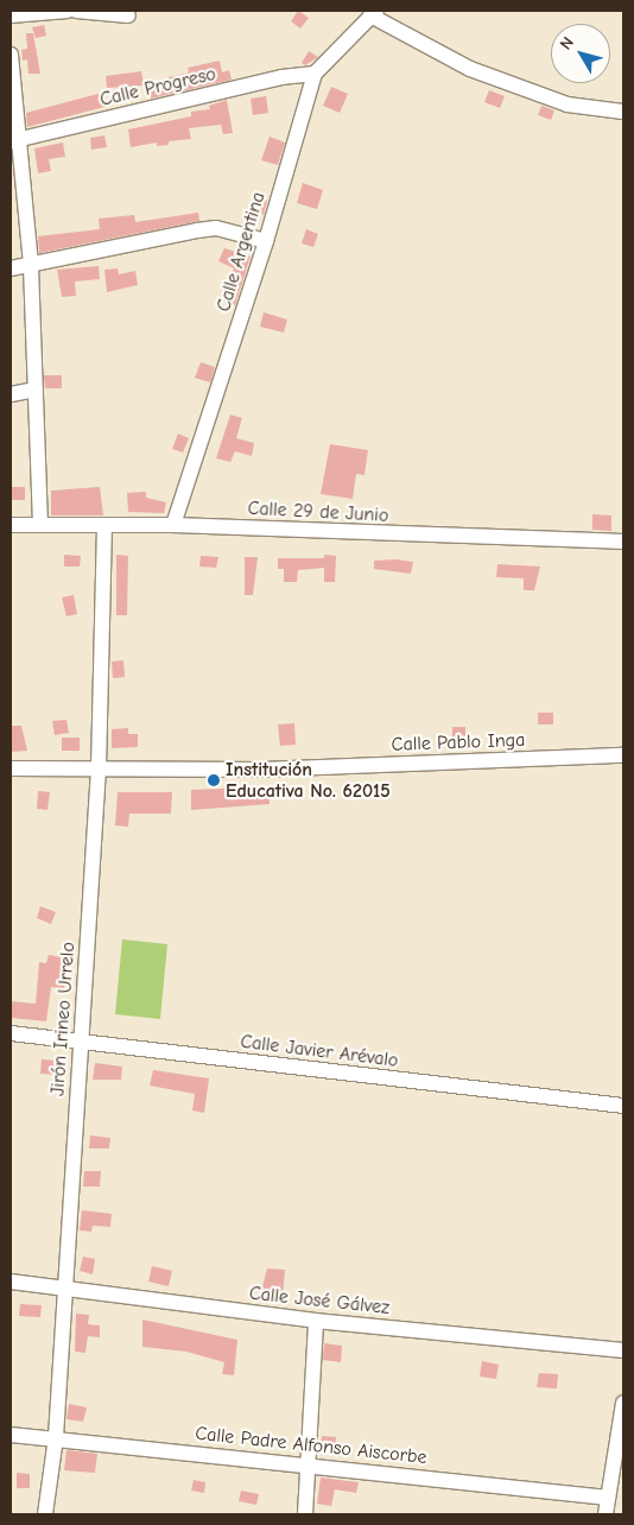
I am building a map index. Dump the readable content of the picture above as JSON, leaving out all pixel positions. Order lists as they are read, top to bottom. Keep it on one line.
{"streets":{"street":["Calle Progreso","Calle Argentina","Calle 29 de Junio","Calle Pablo Inga","Jirón Irineo Urrelo","Calle Javier Arévalo","Calle José Gálvez","Calle Padre Alfonso Aiscorbe"]},"crossings":[["Calle Progreso","Calle Argentina"],["Calle Argentina","Calle 29 de Junio"],["Calle 29 de Junio","Jirón Irineo Urrelo"],["Calle Pablo Inga","Jirón Irineo Urrelo"],["Jirón Irineo Urrelo","Calle Javier Arévalo"],["Jirón Irineo Urrelo","Calle José Gálvez"],["Jirón Irineo Urrelo","Calle Padre Alfonso Aiscorbe"]],"places":["Institución Educativa No. 62015"],"north":"top left"}
